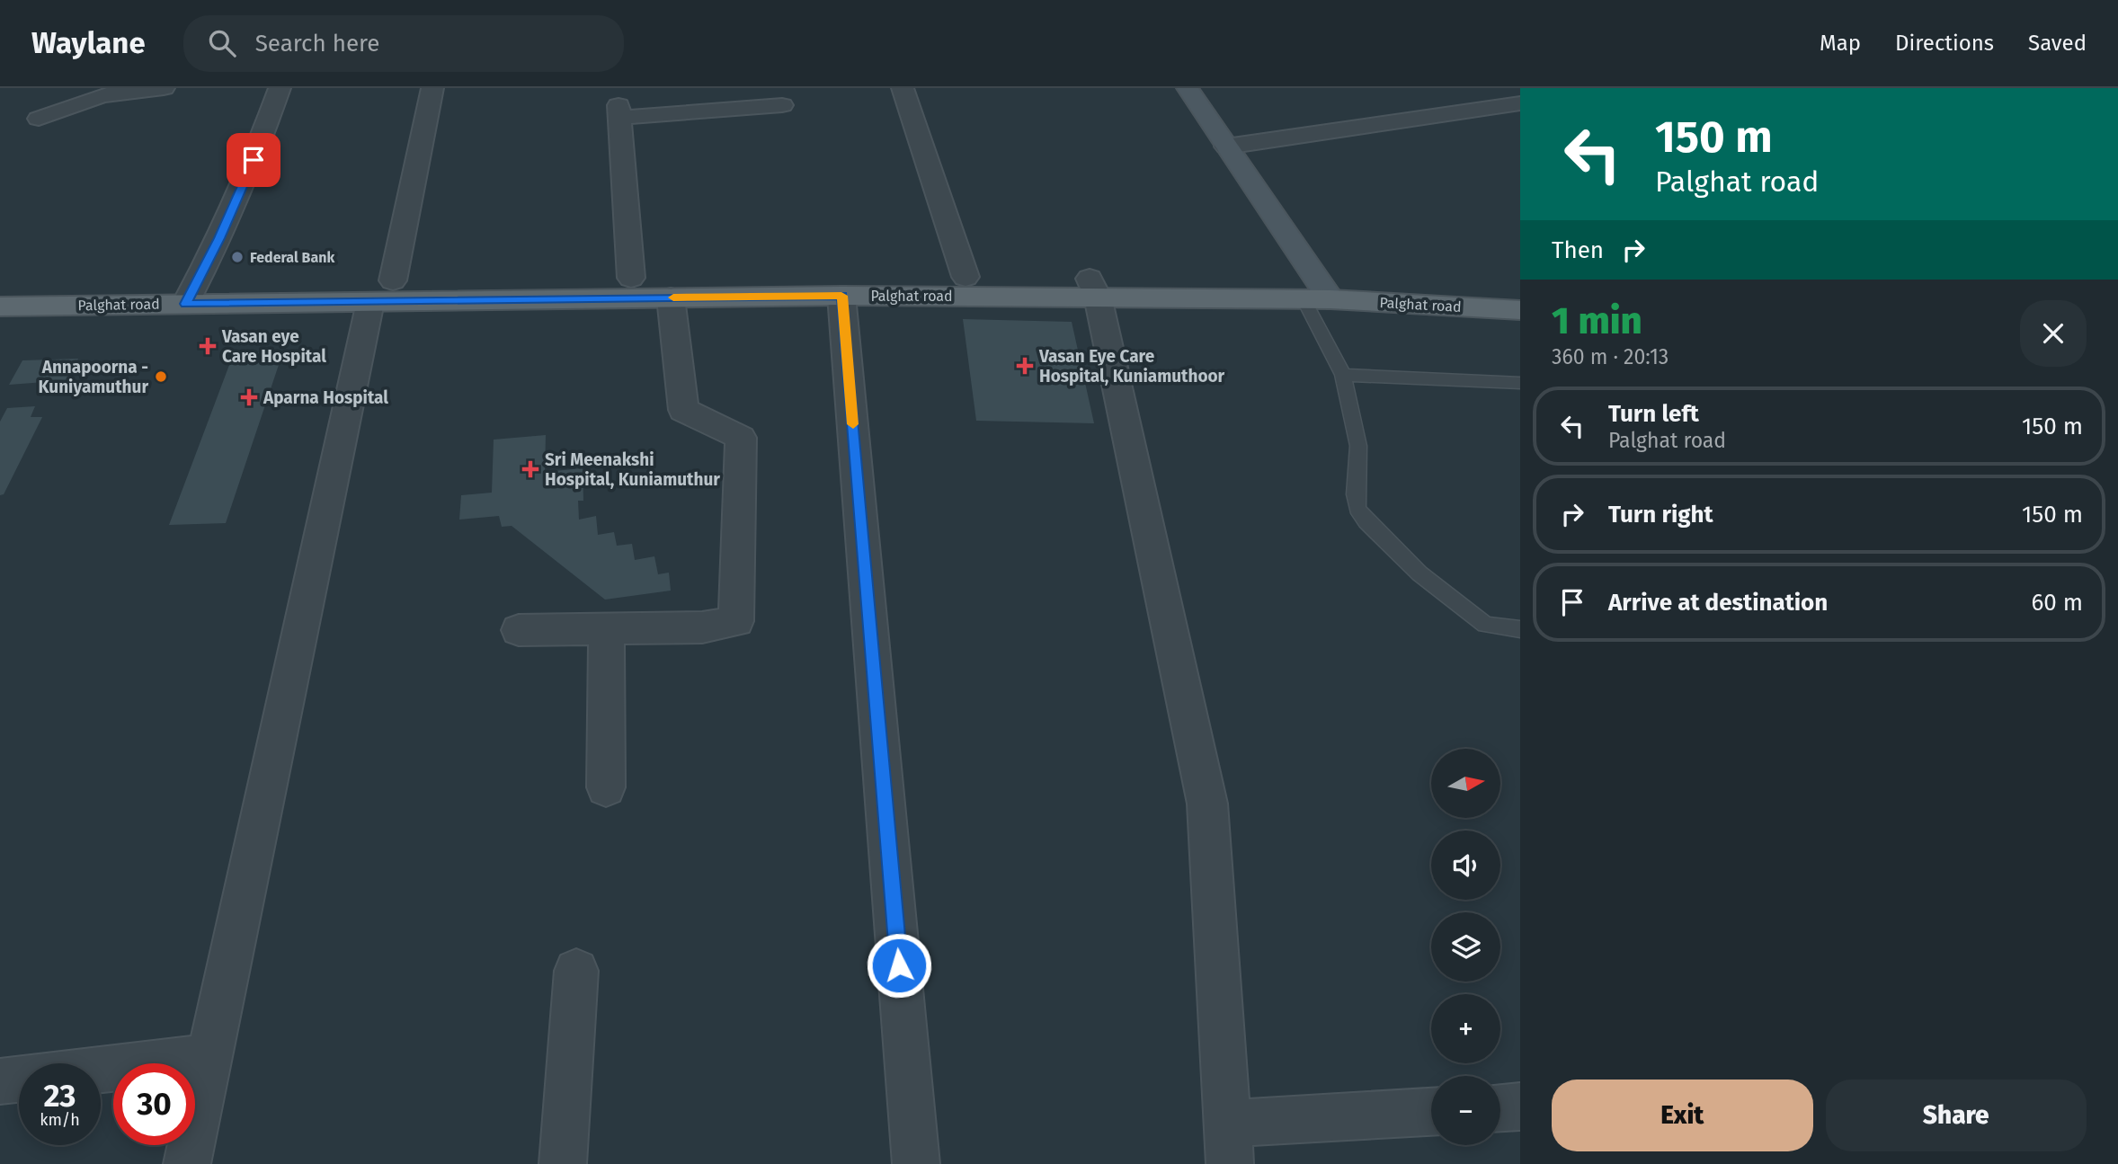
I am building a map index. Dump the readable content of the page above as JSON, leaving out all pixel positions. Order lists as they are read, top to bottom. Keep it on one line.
{"streets":{"main road":["Palghat road"]},"places":{"other":["Federal Bank","Annapoorna - Kuniyamuthur"],"health":["Vasan eye Care Hospital","Vasan Eye Care Hospital, Kuniamuthoor","Aparna Hospital","Sri Meenakshi Hospital, Kuniamuthur"]},"north":"right","page":{"header":"Waylane","search":"Search here","nav":["Map","Directions","Saved"],"turn":["150 m","Palghat road"],"then":"Then","heading":["1 min","360 m · 20:13"],"list":[{"name":"Turn left","note":"Palghat road","value":"150 m"},{"name":"Turn right","value":"150 m"},{"name":"Arrive at destination","value":"60 m"}],"map_buttons":["+","−"],"speed":"23 km/h","limit":"30","buttons":["Exit","Share"]}}
